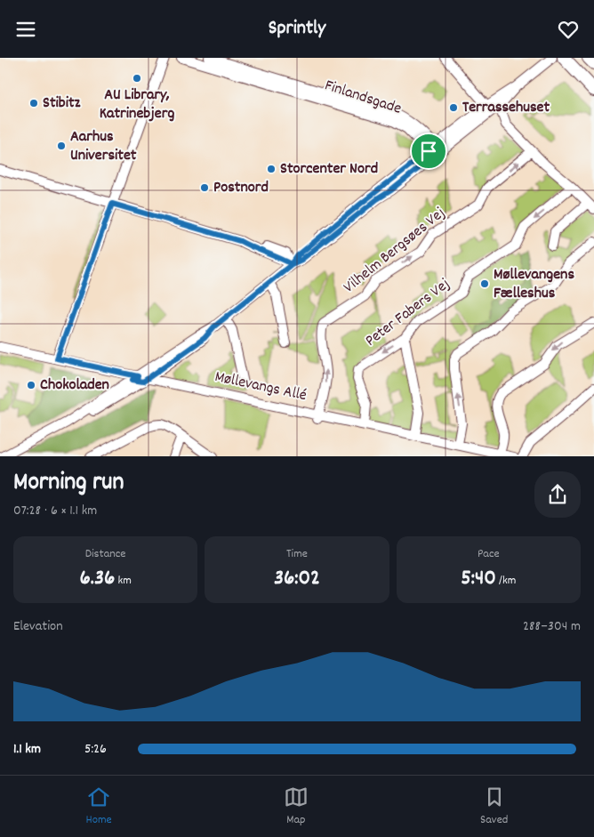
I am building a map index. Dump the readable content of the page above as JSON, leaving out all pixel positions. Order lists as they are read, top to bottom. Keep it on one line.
{"streets":{"street":["Finlandsgade","Vilhelm Bergsøes Vej","Peter Fabers Vej","Møllevangs Allé"]},"crossings":[["Vilhelm Bergsøes Vej","Møllevangs Allé"],["Peter Fabers Vej","Møllevangs Allé"]],"one_way":["Peter Fabers Vej"],"places":["AU Library, Katrinebjerg","Stibitz","Terrassehuset","Aarhus Universitet","Storcenter Nord","Postnord","Møllevangens Fælleshus","Chokoladen"],"page":{"header":"Sprintly","heading":["Morning run","07:28 · 6 × 1.1 km"],"stats":[["Distance","6.36 km"],["Time","36:02"],["Pace","5:40 /km"]],"chart":["Elevation","288–304 m"],"list":[{"name":"1.1 km","note":"5:26"}],"tabs":["Home","Map","Saved"]}}
